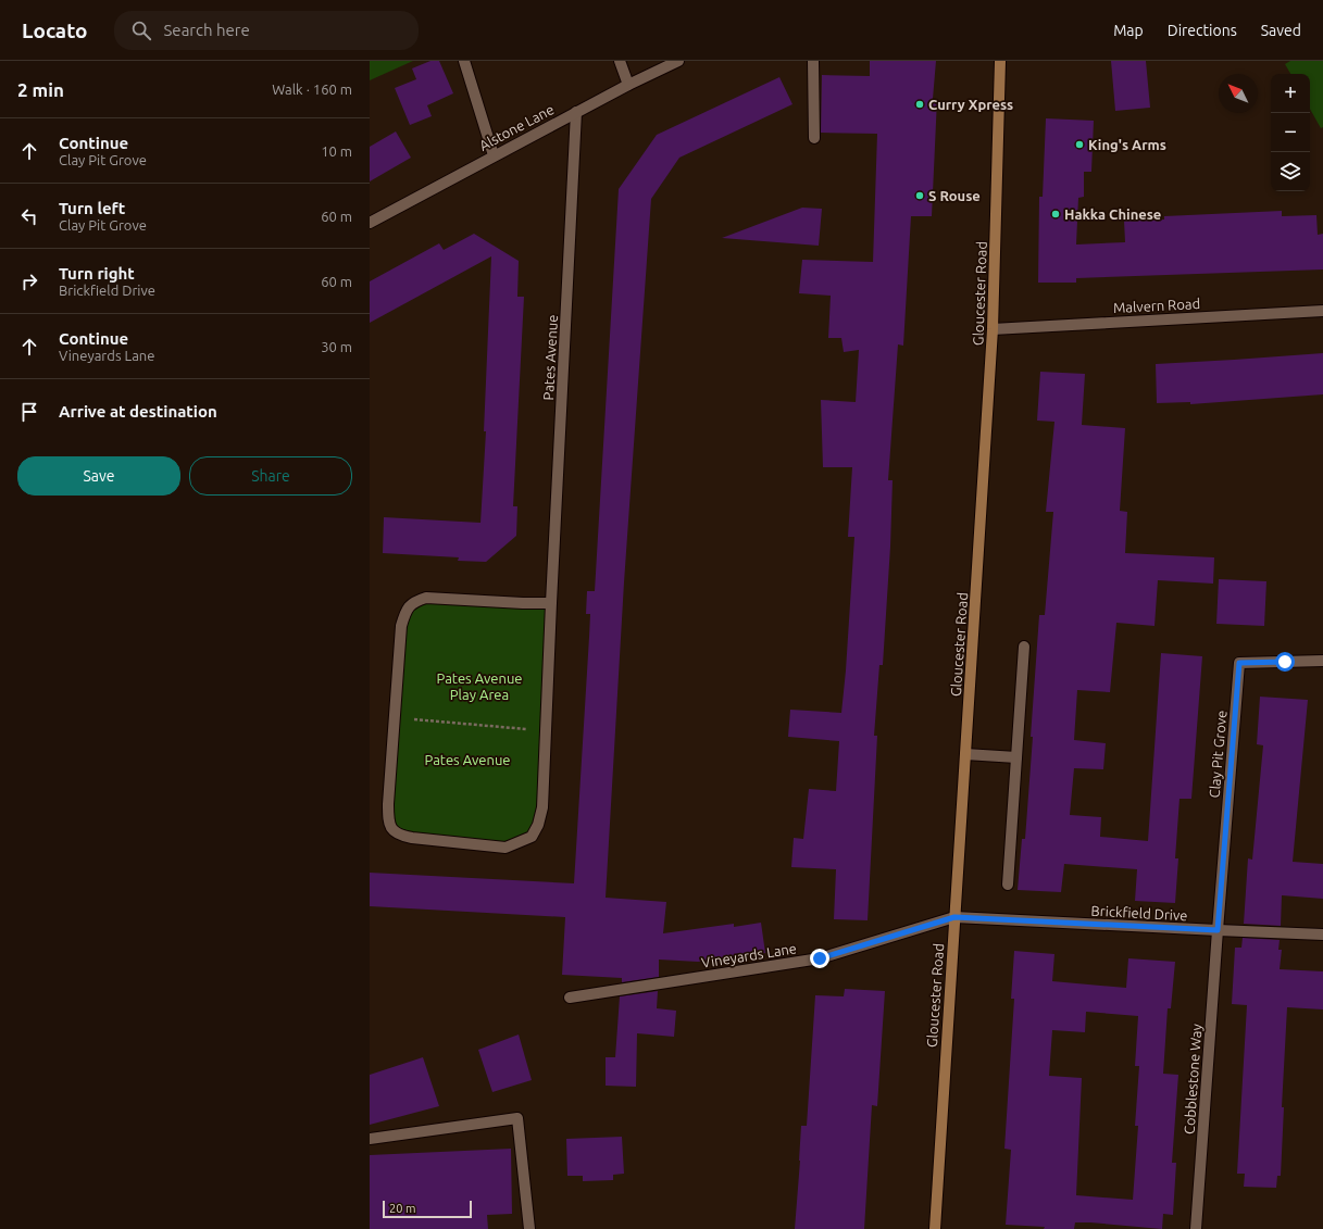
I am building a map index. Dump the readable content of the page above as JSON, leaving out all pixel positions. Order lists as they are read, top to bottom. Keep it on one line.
{"streets":{"main road":["Gloucester Road"],"street":["Alstone Lane","Malvern Road","Pates Avenue","Clay Pit Grove","Brickfield Drive","Vineyards Lane","Cobblestone Way"]},"crossings":[["Alstone Lane","Pates Avenue"],["Gloucester Road","Malvern Road"],["Gloucester Road","Brickfield Drive"],["Gloucester Road","Vineyards Lane"],["Clay Pit Grove","Brickfield Drive"],["Clay Pit Grove","Cobblestone Way"],["Brickfield Drive","Vineyards Lane"],["Brickfield Drive","Cobblestone Way"]],"parks":["Pates Avenue Play Area","Pates Avenue"],"places":["Curry Xpress","King's Arms","S Rouse","Hakka Chinese"],"scale_bar":"20 m","north":"top left","page":{"header":"Locato","search":"Search here","nav":["Map","Directions","Saved"],"heading":["2 min","Walk · 160 m"],"map_buttons":["+","−"],"list":[["Continue","Clay Pit Grove","10 m"],["Turn left","Clay Pit Grove","60 m"],["Turn right","Brickfield Drive","60 m"],["Continue","Vineyards Lane","30 m"],"Arrive at destination"],"buttons":["Save","Share"],"scale":"20 m"}}
